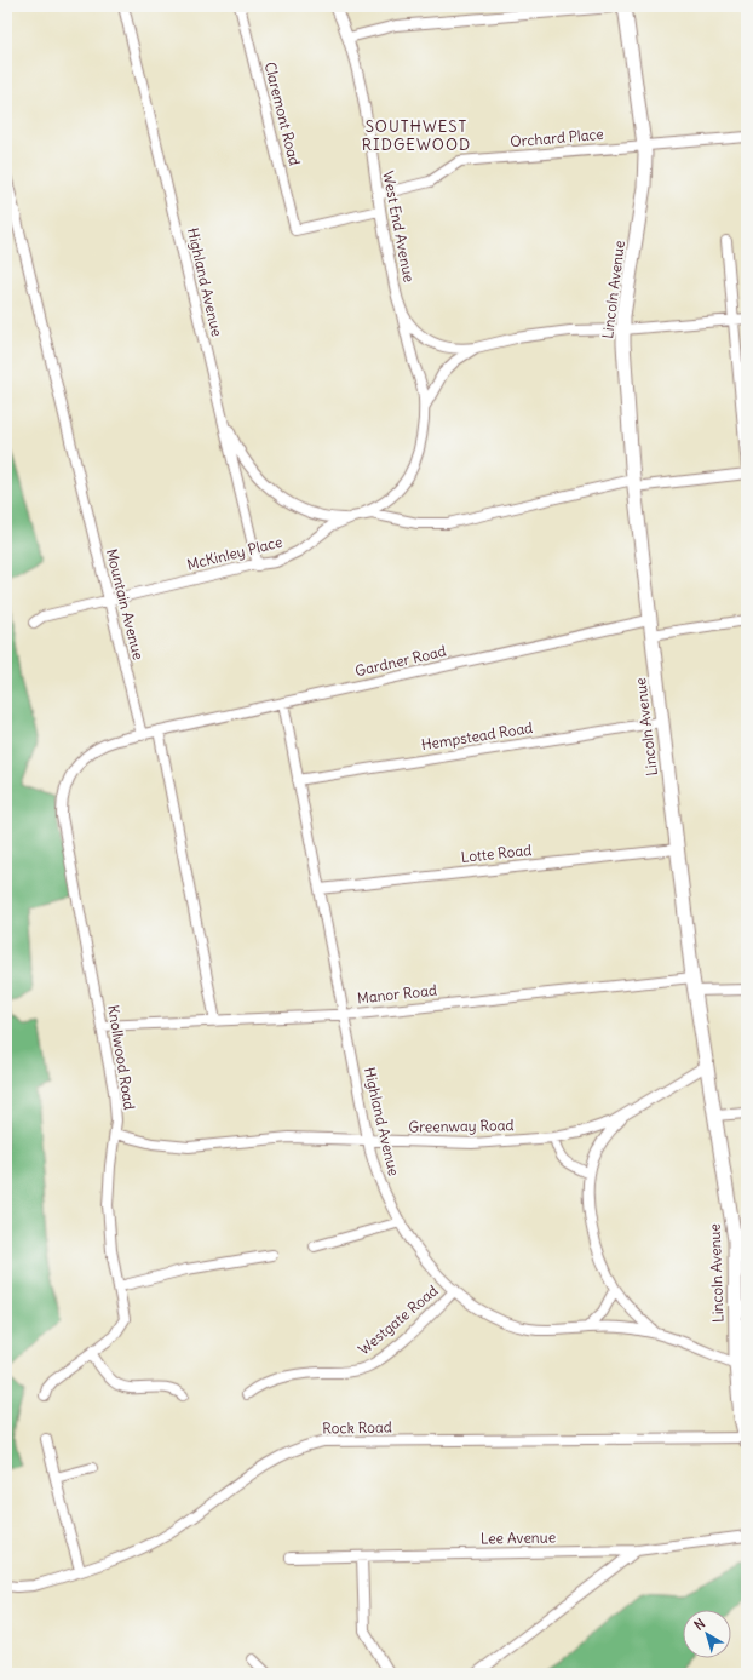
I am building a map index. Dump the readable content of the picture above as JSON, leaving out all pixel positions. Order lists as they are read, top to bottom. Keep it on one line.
{"streets":{"main road":["Lincoln Avenue"],"street":["Claremont Road","Orchard Place","West End Avenue","Highland Avenue","McKinley Place","Mountain Avenue","Gardner Road","Hempstead Road","Lotte Road","Manor Road","Knollwood Road","Greenway Road","Westgate Road","Rock Road","Lee Avenue"]},"crossings":[["Claremont Road","West End Avenue"],["Orchard Place","West End Avenue"],["Orchard Place","Lincoln Avenue"],["West End Avenue","Lincoln Avenue"],["Highland Avenue","Lincoln Avenue"],["Highland Avenue","McKinley Place"],["Highland Avenue","Gardner Road"],["Highland Avenue","Hempstead Road"],["Highland Avenue","Lotte Road"],["Highland Avenue","Manor Road"],["Highland Avenue","Greenway Road"],["Highland Avenue","Westgate Road"],["Lincoln Avenue","McKinley Place"],["Lincoln Avenue","Gardner Road"],["Lincoln Avenue","Hempstead Road"],["Lincoln Avenue","Lotte Road"],["Lincoln Avenue","Manor Road"],["Lincoln Avenue","Greenway Road"],["Lincoln Avenue","Rock Road"],["McKinley Place","Mountain Avenue"],["Mountain Avenue","Knollwood Road"],["Manor Road","Knollwood Road"],["Knollwood Road","Greenway Road"]],"districts":["SOUTHWEST RIDGEWOOD"],"north":"top left"}
